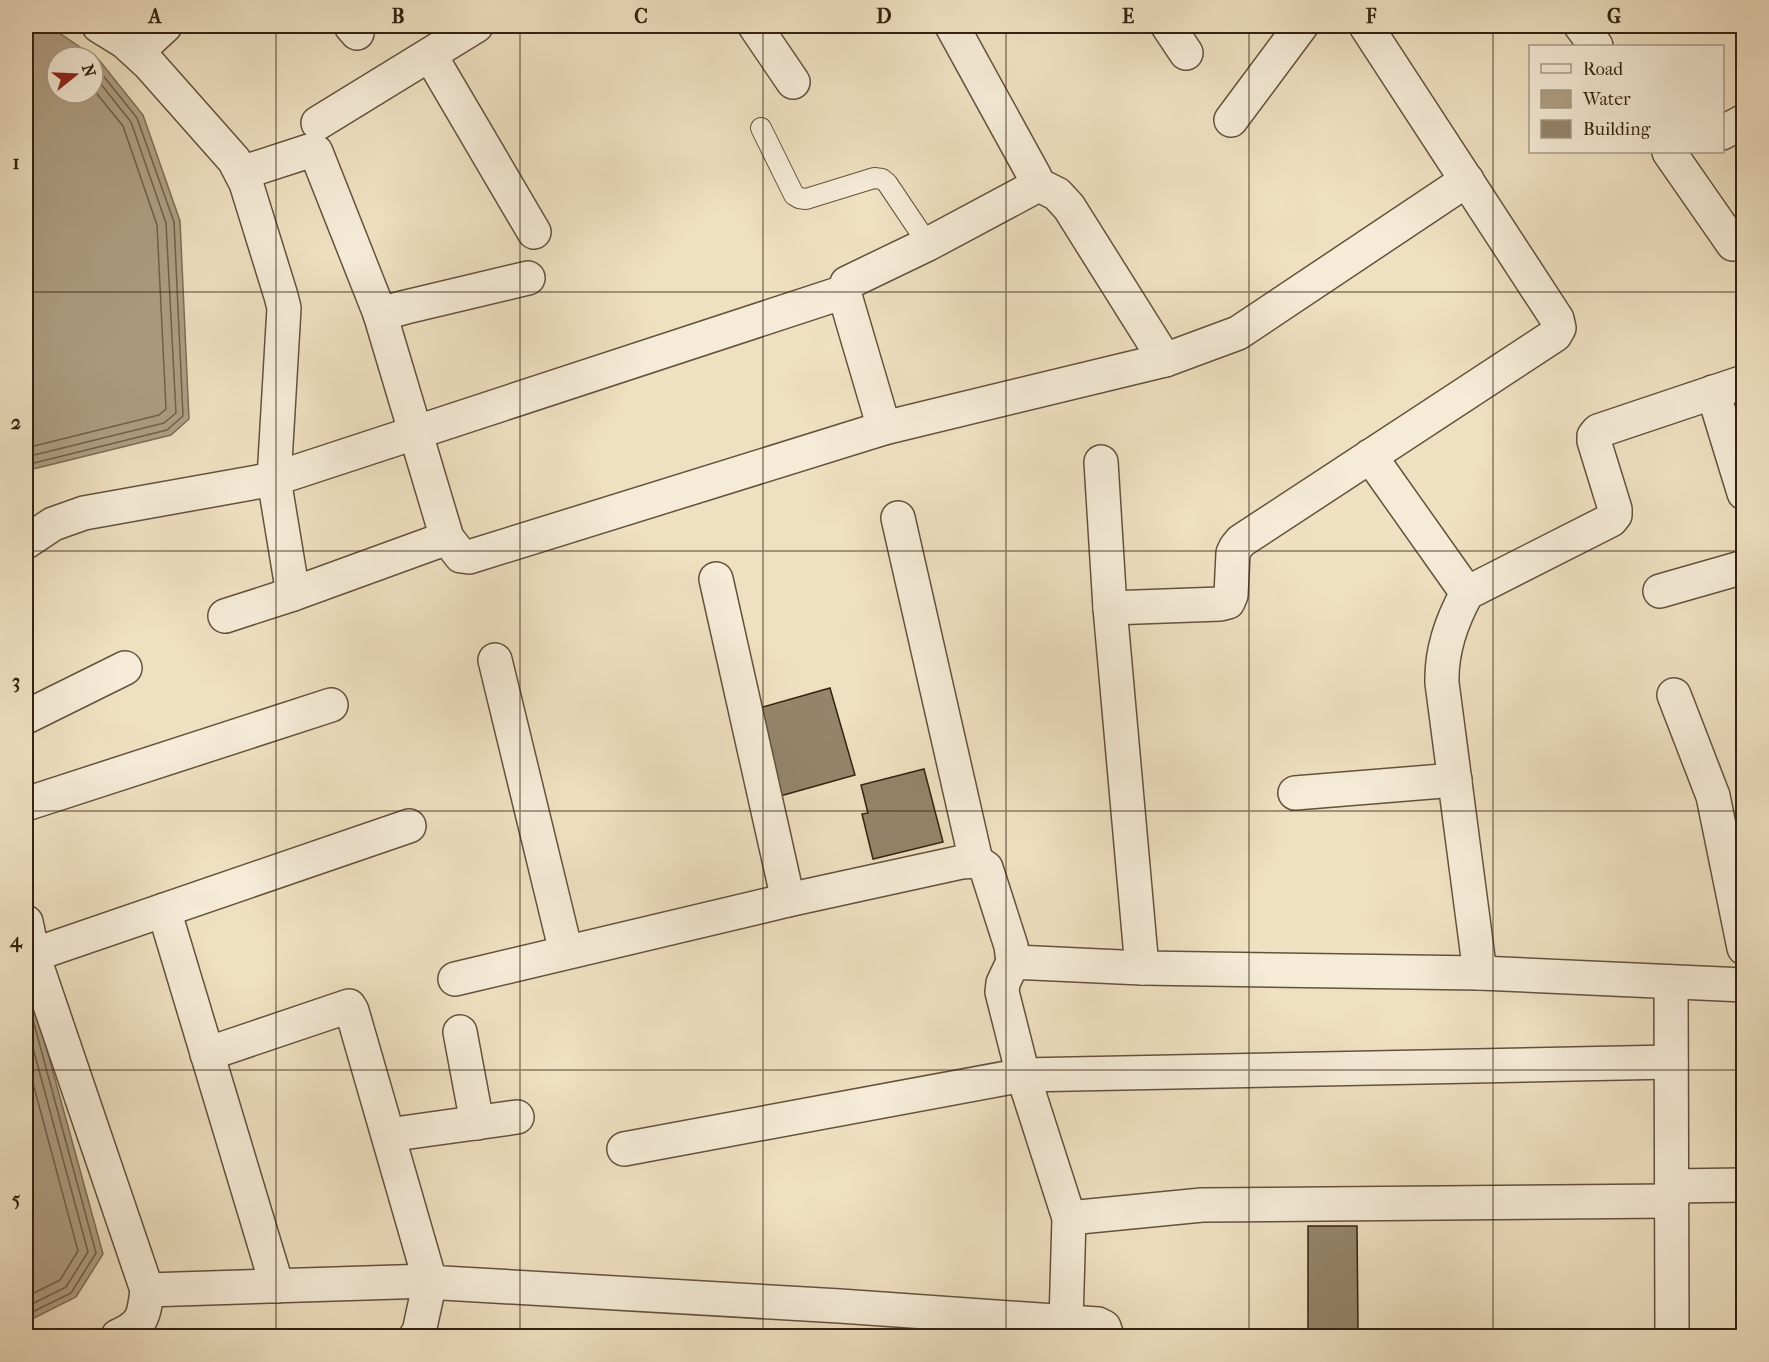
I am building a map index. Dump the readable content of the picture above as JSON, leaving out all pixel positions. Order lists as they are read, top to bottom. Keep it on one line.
{"legend":["Road","Water","Building"],"north":"right","grid":{"columns":["A","B","C","D","E","F","G"],"rows":["1","2","3","4","5"]}}
